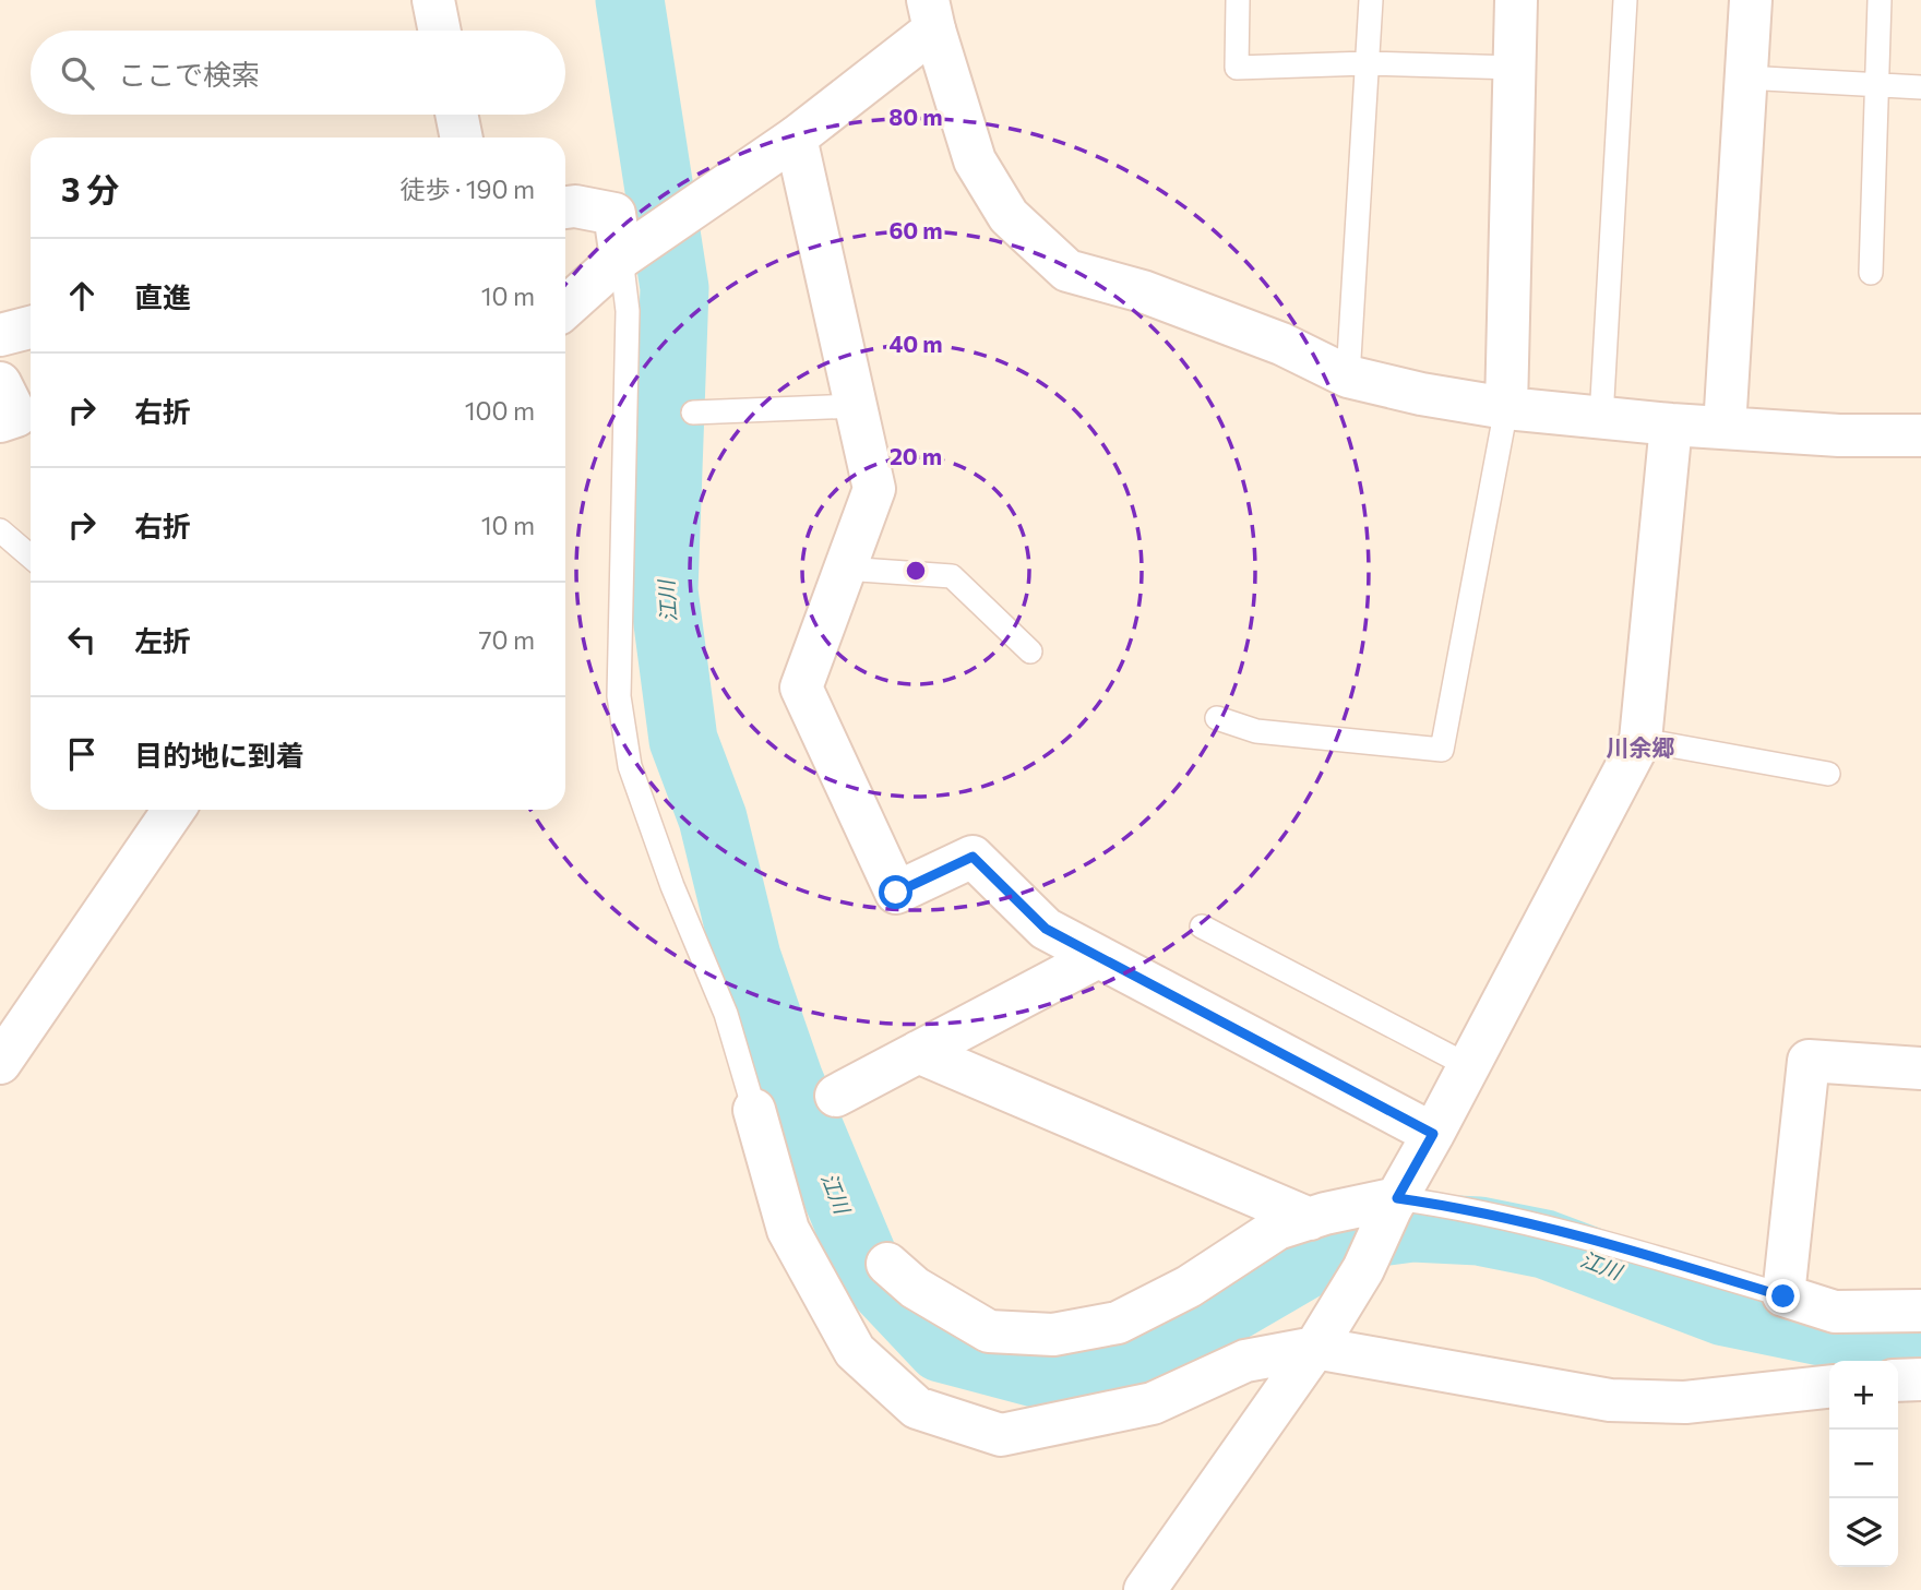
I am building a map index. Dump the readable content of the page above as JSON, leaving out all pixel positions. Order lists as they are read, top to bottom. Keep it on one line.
{"districts":["川余郷"],"water":["江川"],"page":{"search":"ここで検索","heading":["3 分","徒歩 · 190 m"],"list":[["直進","10 m"],["右折","100 m"],["右折","10 m"],["左折","70 m"],"目的地に到着"],"map_buttons":["+","−"]},"rings":["80 m","60 m","40 m","20 m"]}
